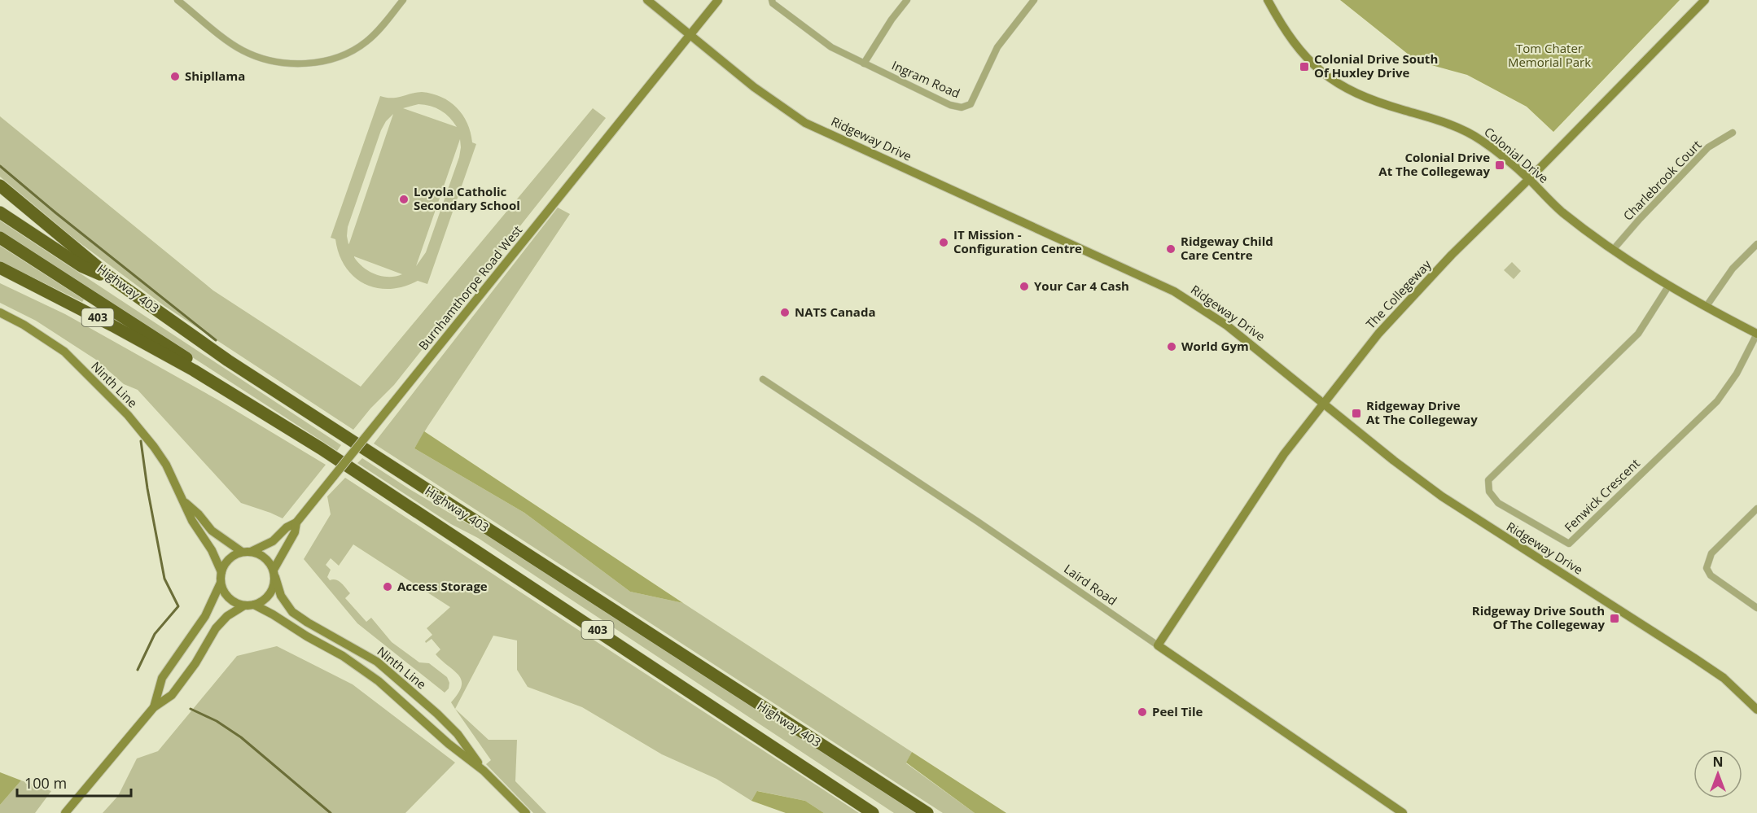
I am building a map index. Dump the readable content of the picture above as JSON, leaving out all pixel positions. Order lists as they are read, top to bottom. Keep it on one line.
{"streets":{"highway":["Highway 403","403"],"street":["Ingram Road","Ridgeway Drive","Colonial Drive","Charlebrook Court","Burnhamthorpe Road West","The Collegeway","Ninth Line","Fenwick Crescent","Laird Road"]},"crossings":[["Ridgeway Drive","Burnhamthorpe Road West"],["Ridgeway Drive","The Collegeway"],["Colonial Drive","Charlebrook Court"],["Colonial Drive","The Collegeway"],["Colonial Drive","Fenwick Crescent"],["Burnhamthorpe Road West","Ninth Line"],["The Collegeway","Laird Road"]],"parks":["Tom Chater Memorial Park"],"places":{"transit":["Colonial Drive South Of Huxley Drive","Colonial Drive At The Collegeway","Ridgeway Drive At The Collegeway","Ridgeway Drive South Of The Collegeway"],"other":["Shipllama","Loyola Catholic Secondary School","IT Mission - Configuration Centre","Ridgeway Child Care Centre","Your Car 4 Cash","NATS Canada","World Gym","Access Storage","Peel Tile"]},"scale_bar":"100 m","north":"top"}
